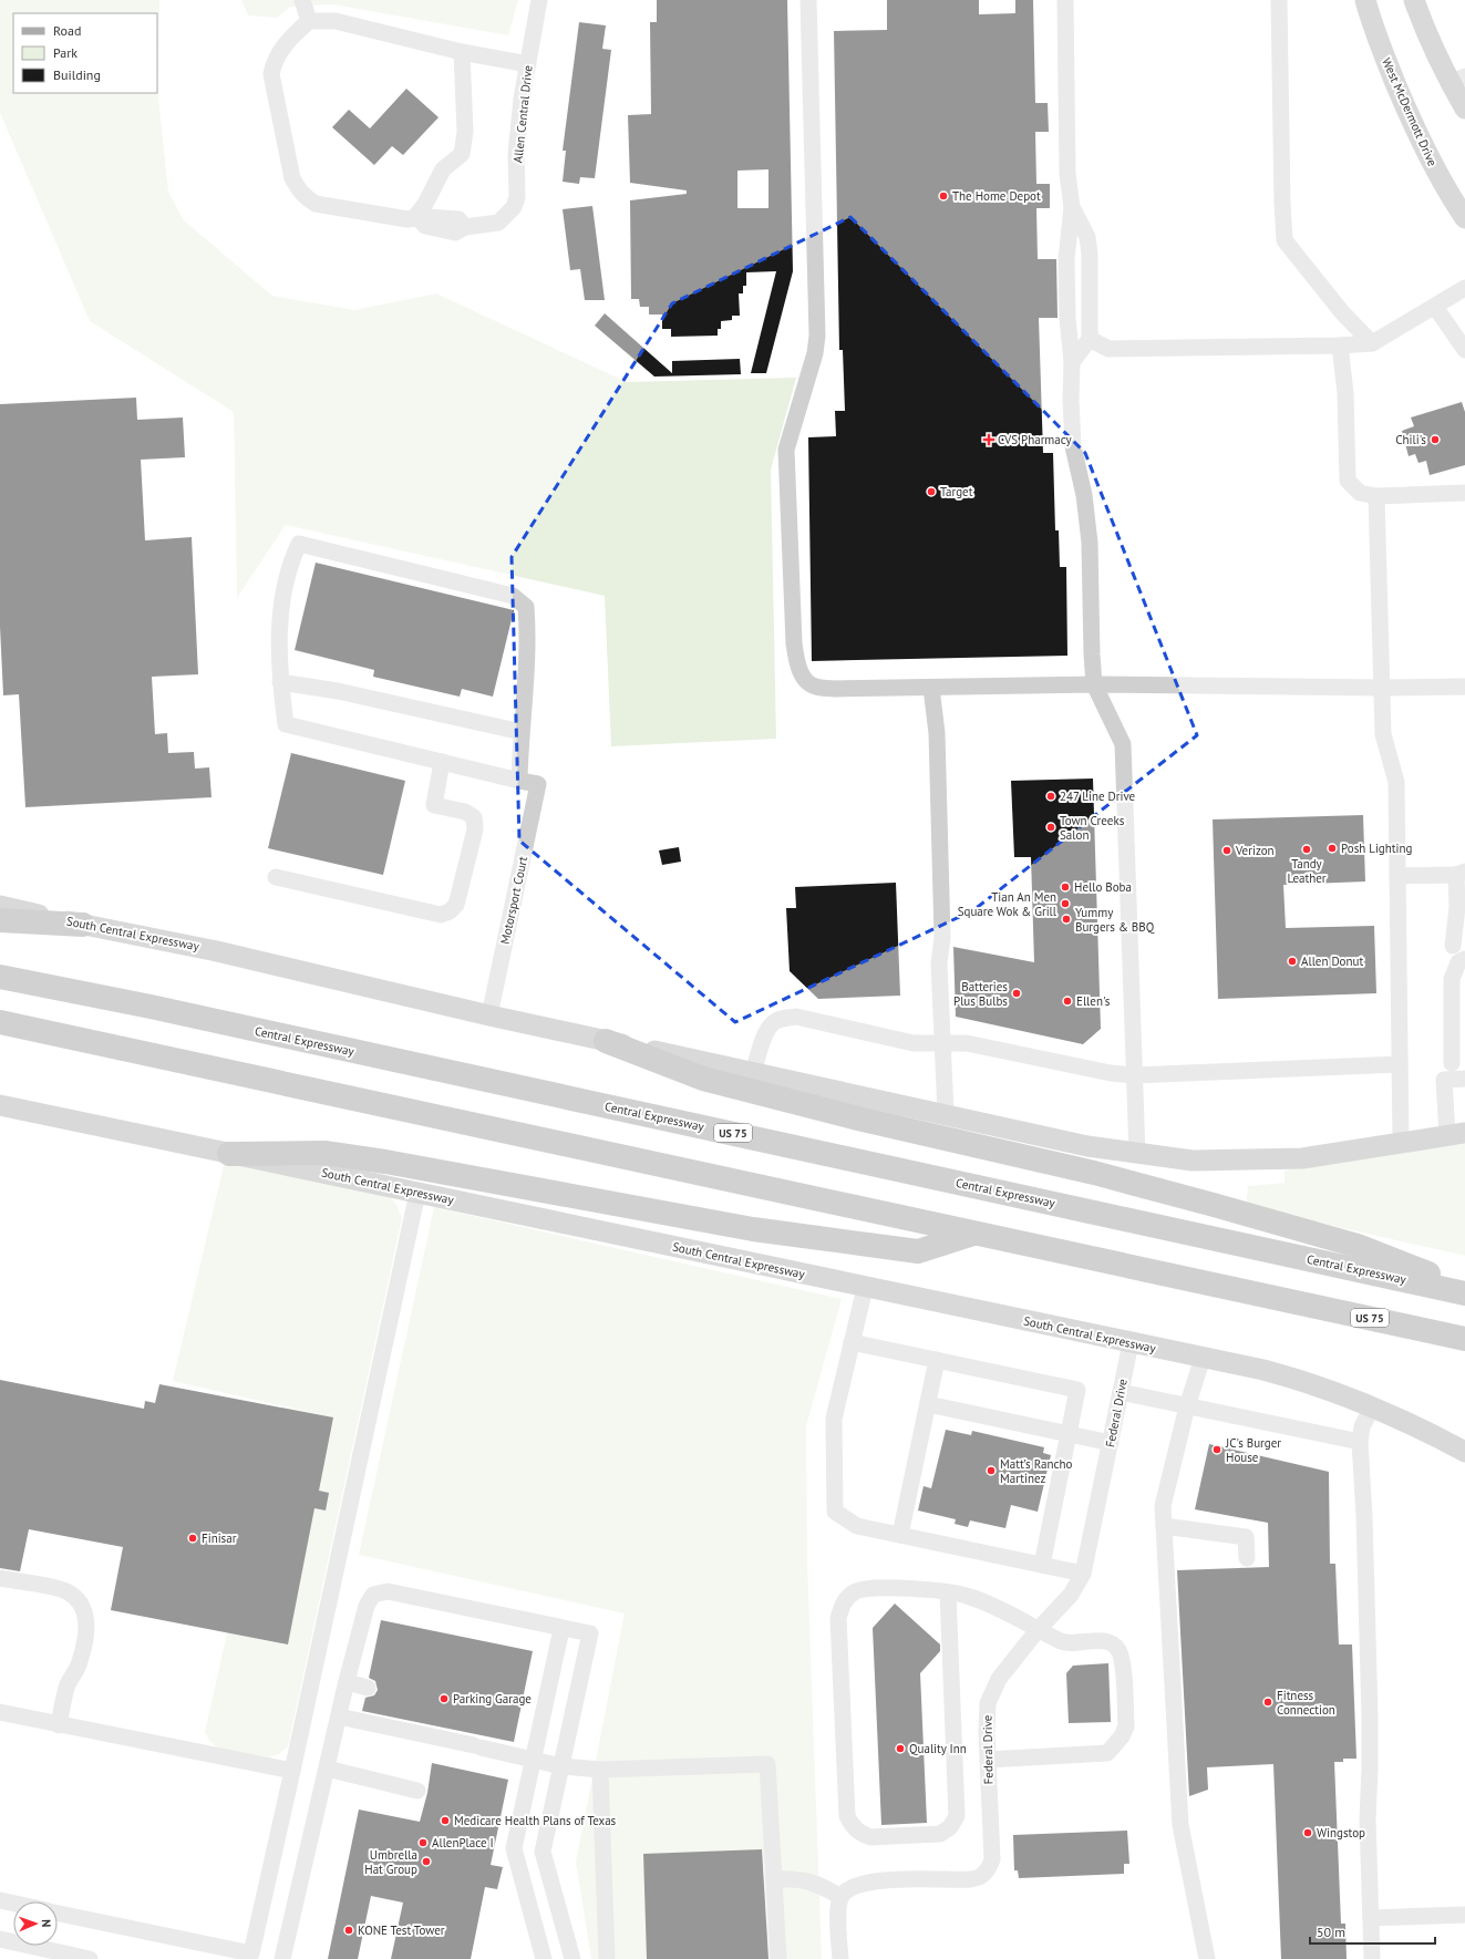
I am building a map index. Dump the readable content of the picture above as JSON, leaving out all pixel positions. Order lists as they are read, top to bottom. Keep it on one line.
{"streets":{"highway":["Central Expressway","US 75"],"main road":["West McDermott Drive","South Central Expressway"],"street":["Allen Central Drive","Motorsport Court","Federal Drive"]},"crossings":[["Motorsport Court","South Central Expressway"],["South Central Expressway","Federal Drive"]],"places":{"other":["The Home Depot","Chili's","Target","247 Line Drive","Town Creeks Salon","Posh Lighting","Tandy Leather","Verizon","Hello Boba","Tian An Men Square Wok & Grill","Yummy Burgers & BBQ","Allen Donut","Batteries Plus Bulbs","Ellen's","JC's Burger House","Matt’s Rancho Martinez","Finisar","Parking Garage","Fitness Connection","Quality Inn","Medicare Health Plans of Texas","Wingstop","AllenPlace I","Umbrella Hat Group","KONE Test Tower"],"health":["CVS Pharmacy"]},"legend":["Road","Park","Building"],"scale_bar":"50 m","north":"right"}
